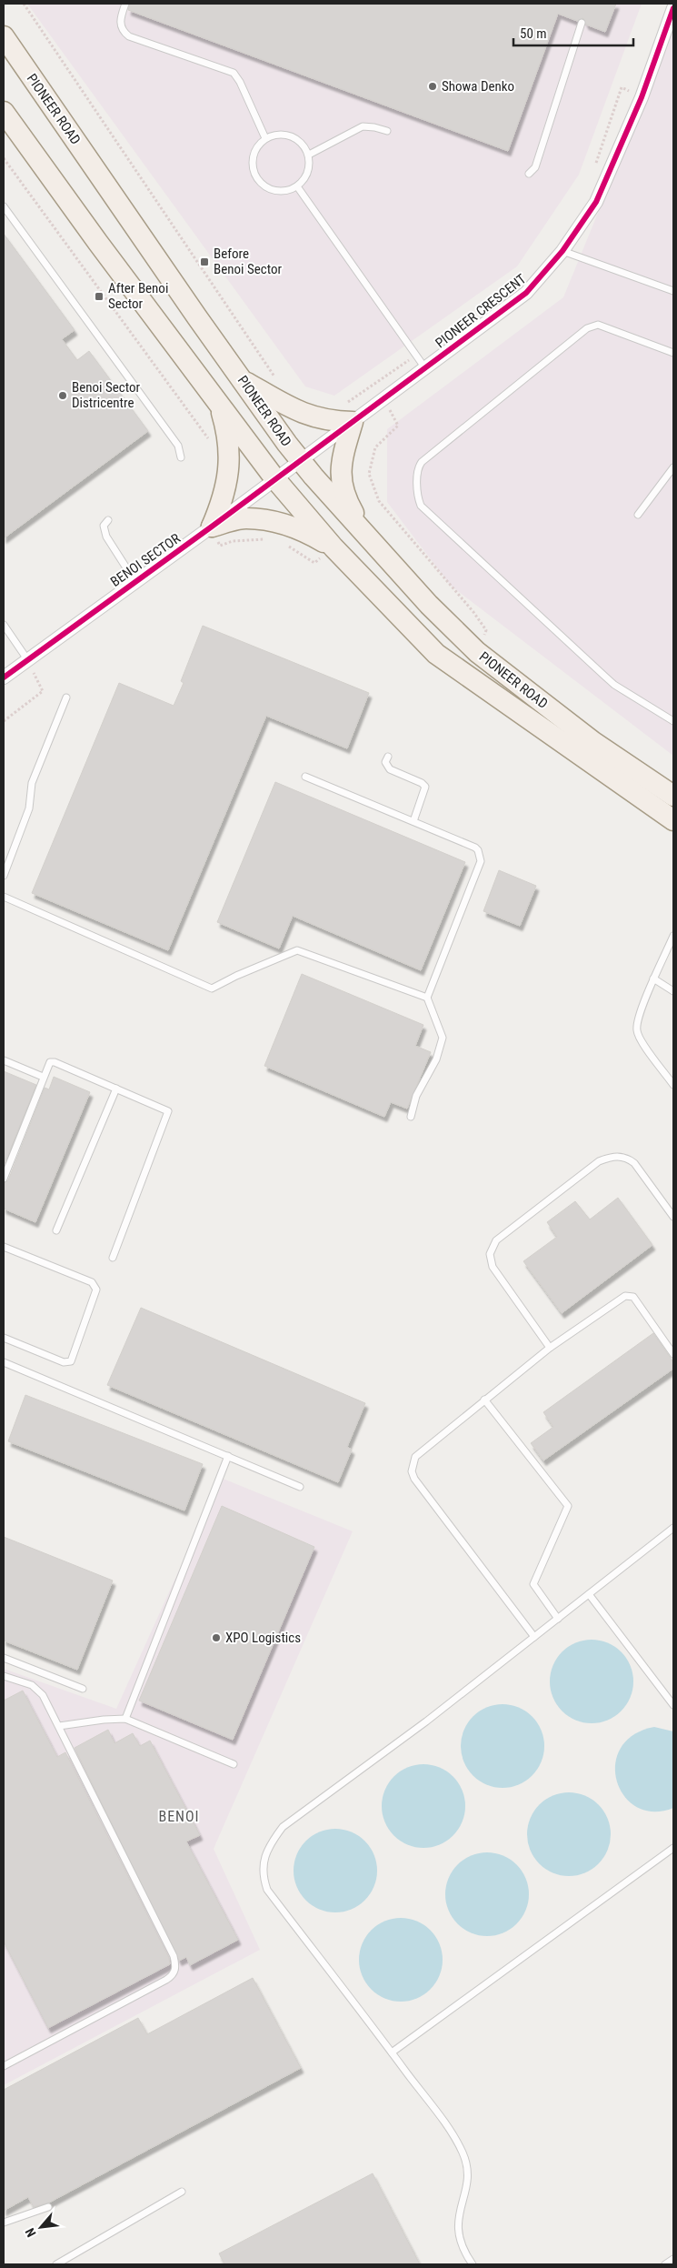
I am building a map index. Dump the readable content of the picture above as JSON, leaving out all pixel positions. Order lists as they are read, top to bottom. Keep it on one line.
{"streets":{"main road":["PIONEER ROAD"],"street":["PIONEER CRESCENT","BENOI SECTOR"]},"crossings":[["PIONEER ROAD","PIONEER CRESCENT"],["PIONEER ROAD","BENOI SECTOR"],["PIONEER CRESCENT","BENOI SECTOR"]],"districts":["BENOI"],"places":{"other":["Showa Denko","Benoi Sector Districentre","XPO Logistics"],"transit":["Before Benoi Sector","After Benoi Sector"]},"scale_bar":"50 m","north":"bottom left"}
